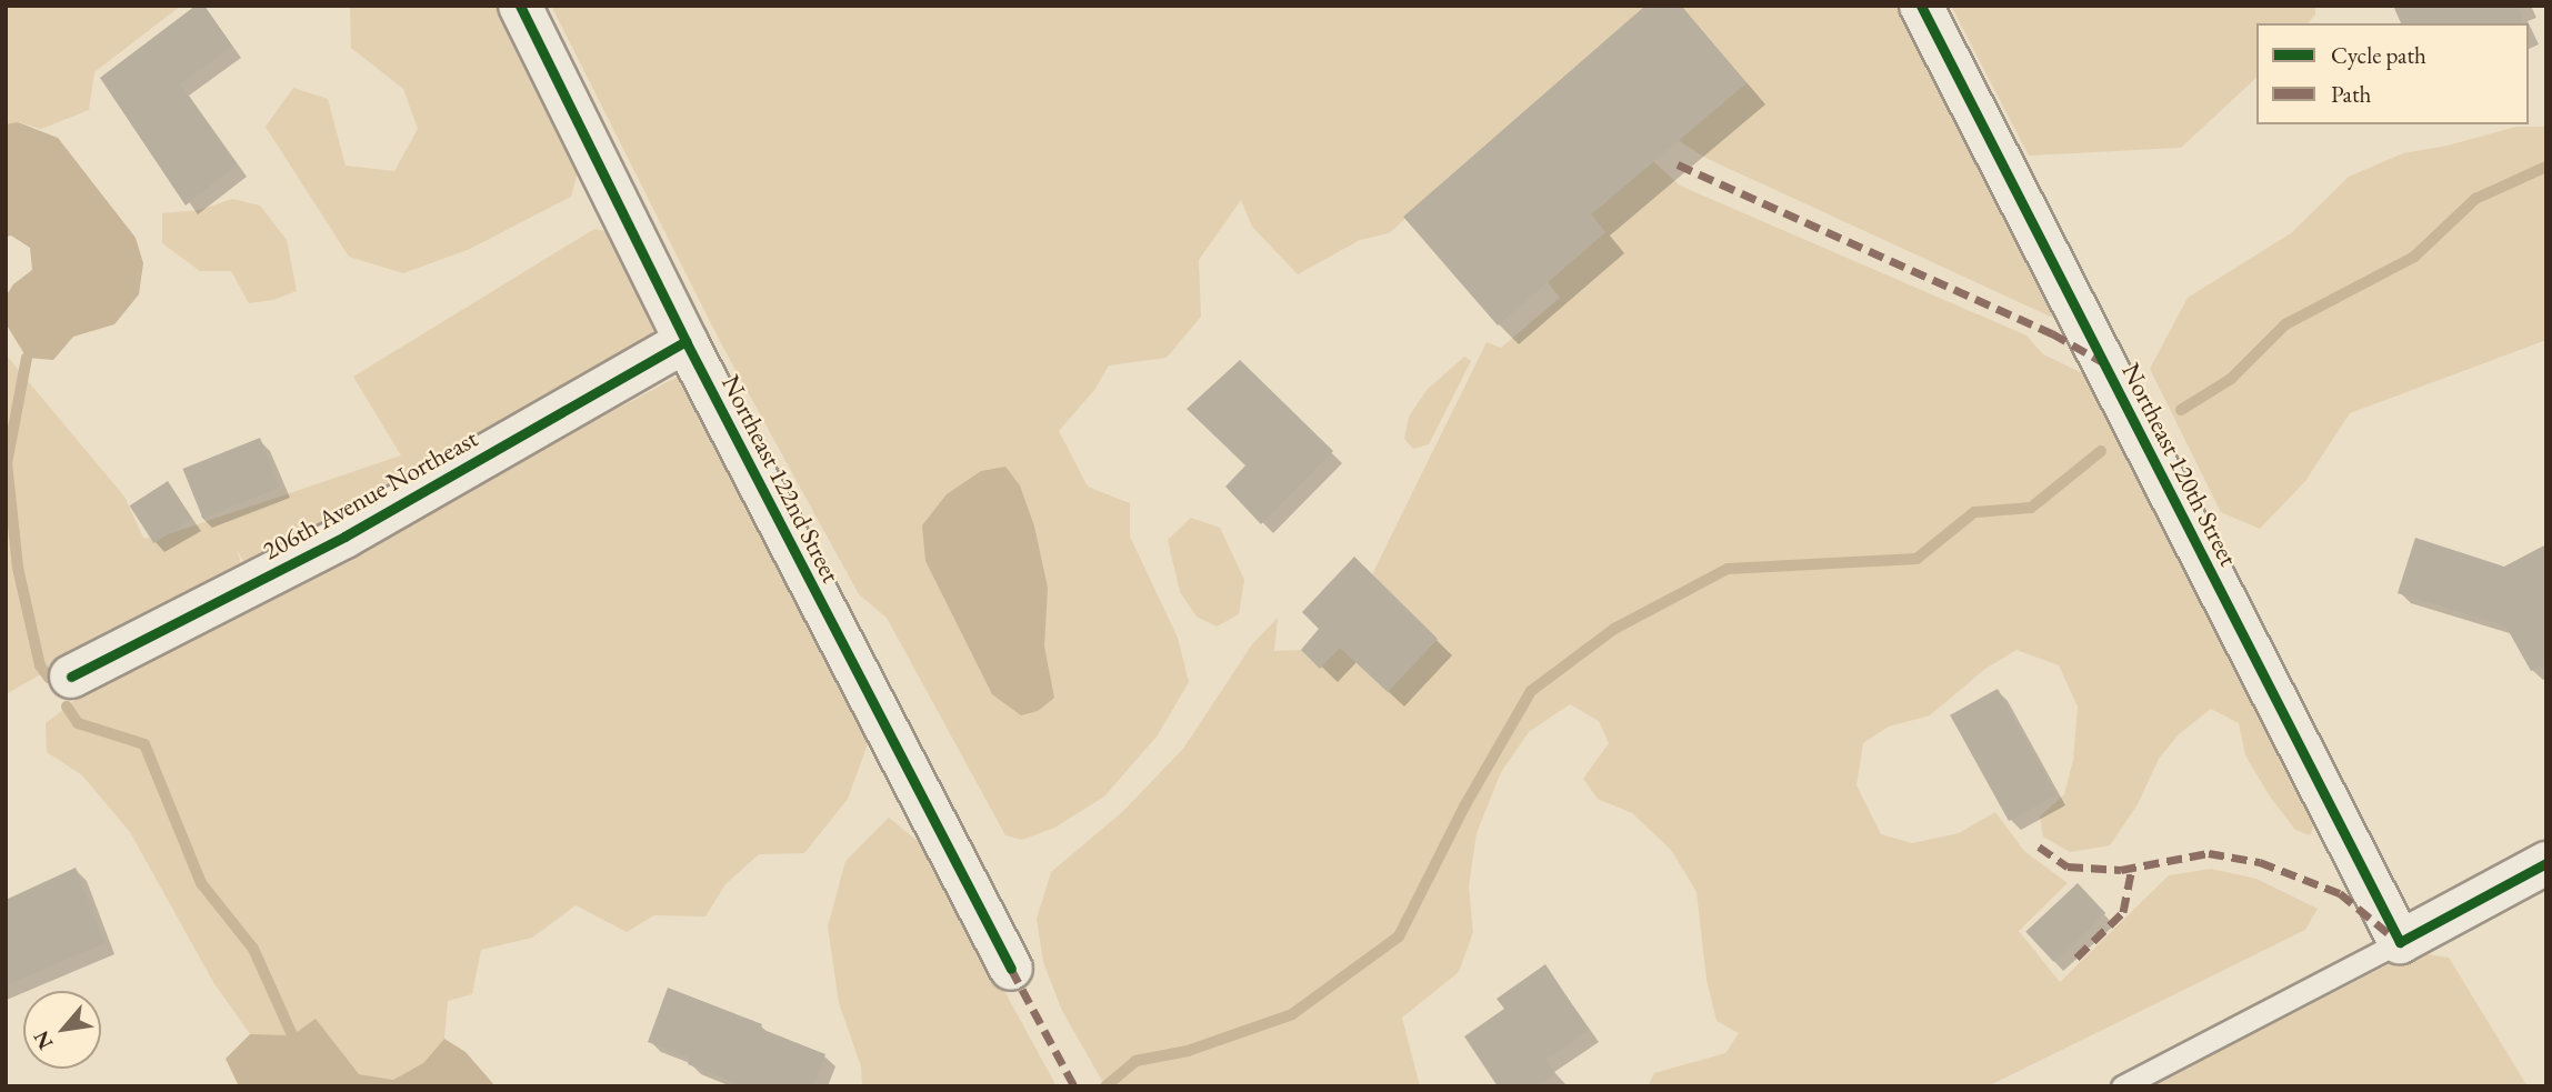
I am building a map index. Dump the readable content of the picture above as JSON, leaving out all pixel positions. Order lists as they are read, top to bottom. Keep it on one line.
{"streets":{"street":["Northeast 120th Street","Northeast 122nd Street","206th Avenue Northeast"]},"crossings":[["Northeast 122nd Street","206th Avenue Northeast"]],"legend":["Cycle path","Path"],"north":"bottom left"}
